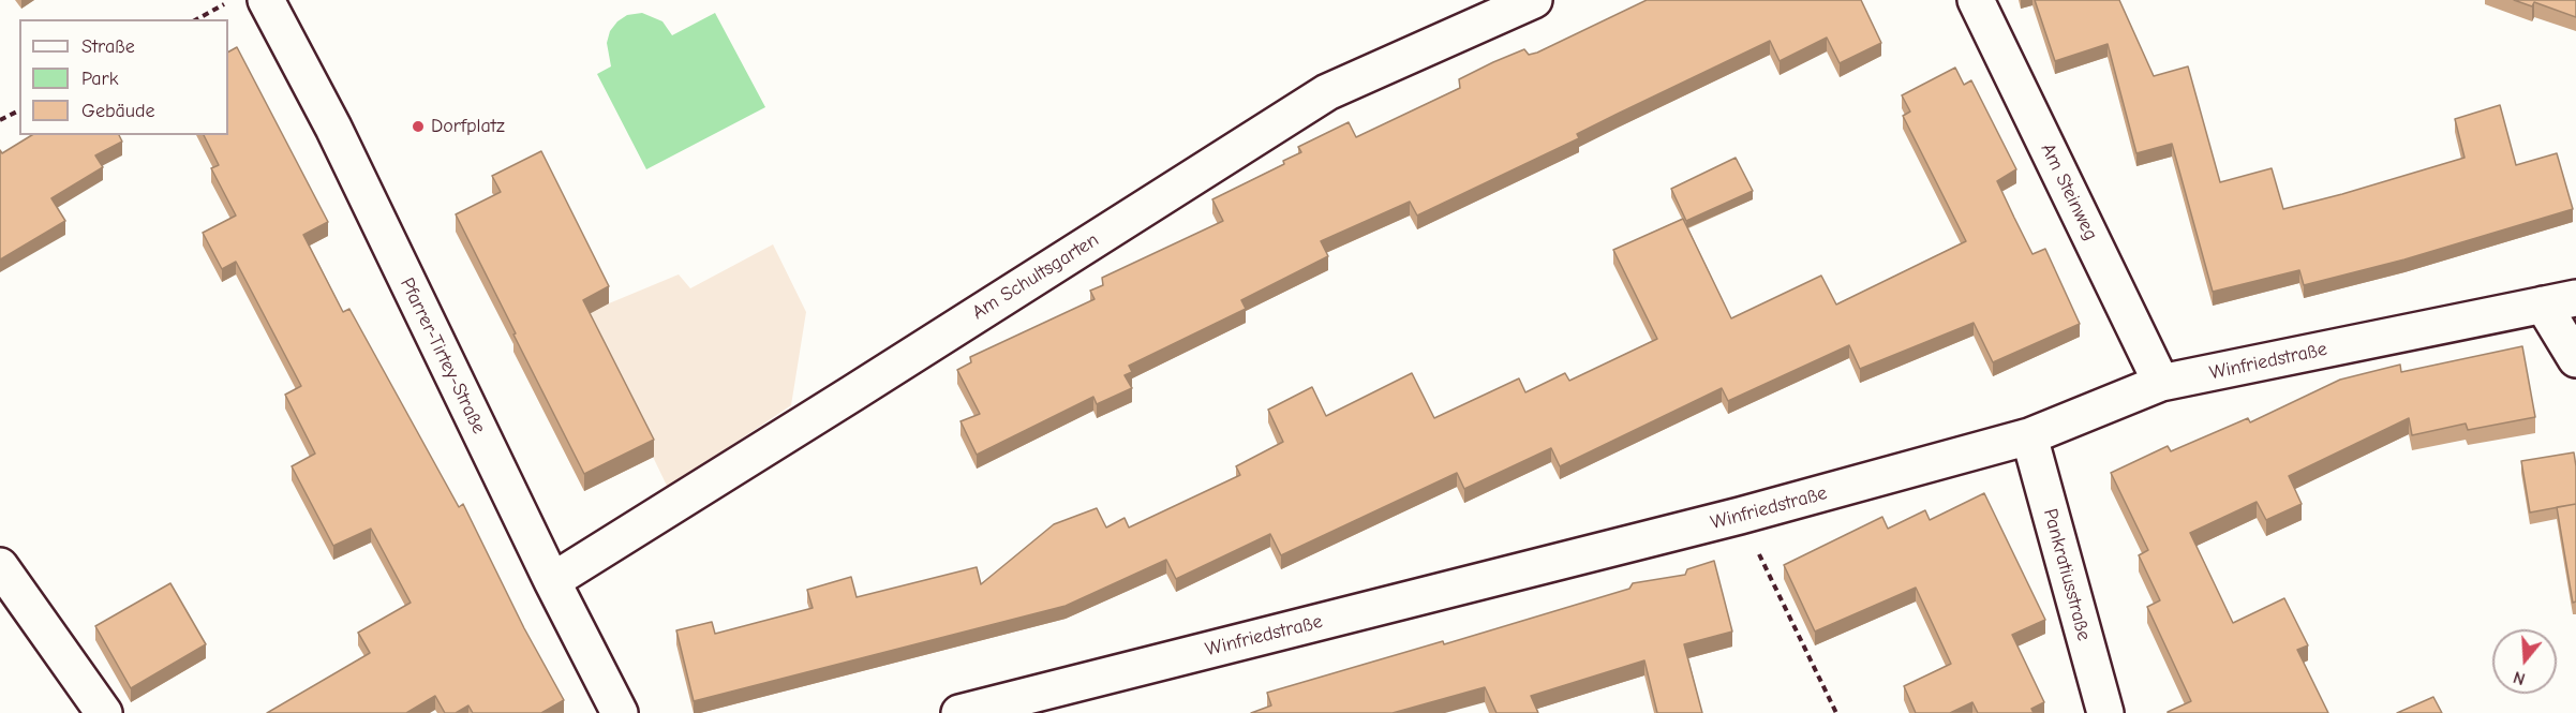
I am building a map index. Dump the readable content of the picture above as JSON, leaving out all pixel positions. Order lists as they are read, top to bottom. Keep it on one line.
{"streets":{"street":["Am Steinweg","Am Schultsgarten","Pfarrer-Tirtey-Straße","Winfriedstraße","Pankratiusstraße"]},"crossings":[["Am Steinweg","Winfriedstraße"],["Am Schultsgarten","Pfarrer-Tirtey-Straße"],["Winfriedstraße","Pankratiusstraße"]],"places":["Dorfplatz"],"legend":["Straße","Park","Gebäude"],"north":"bottom"}
